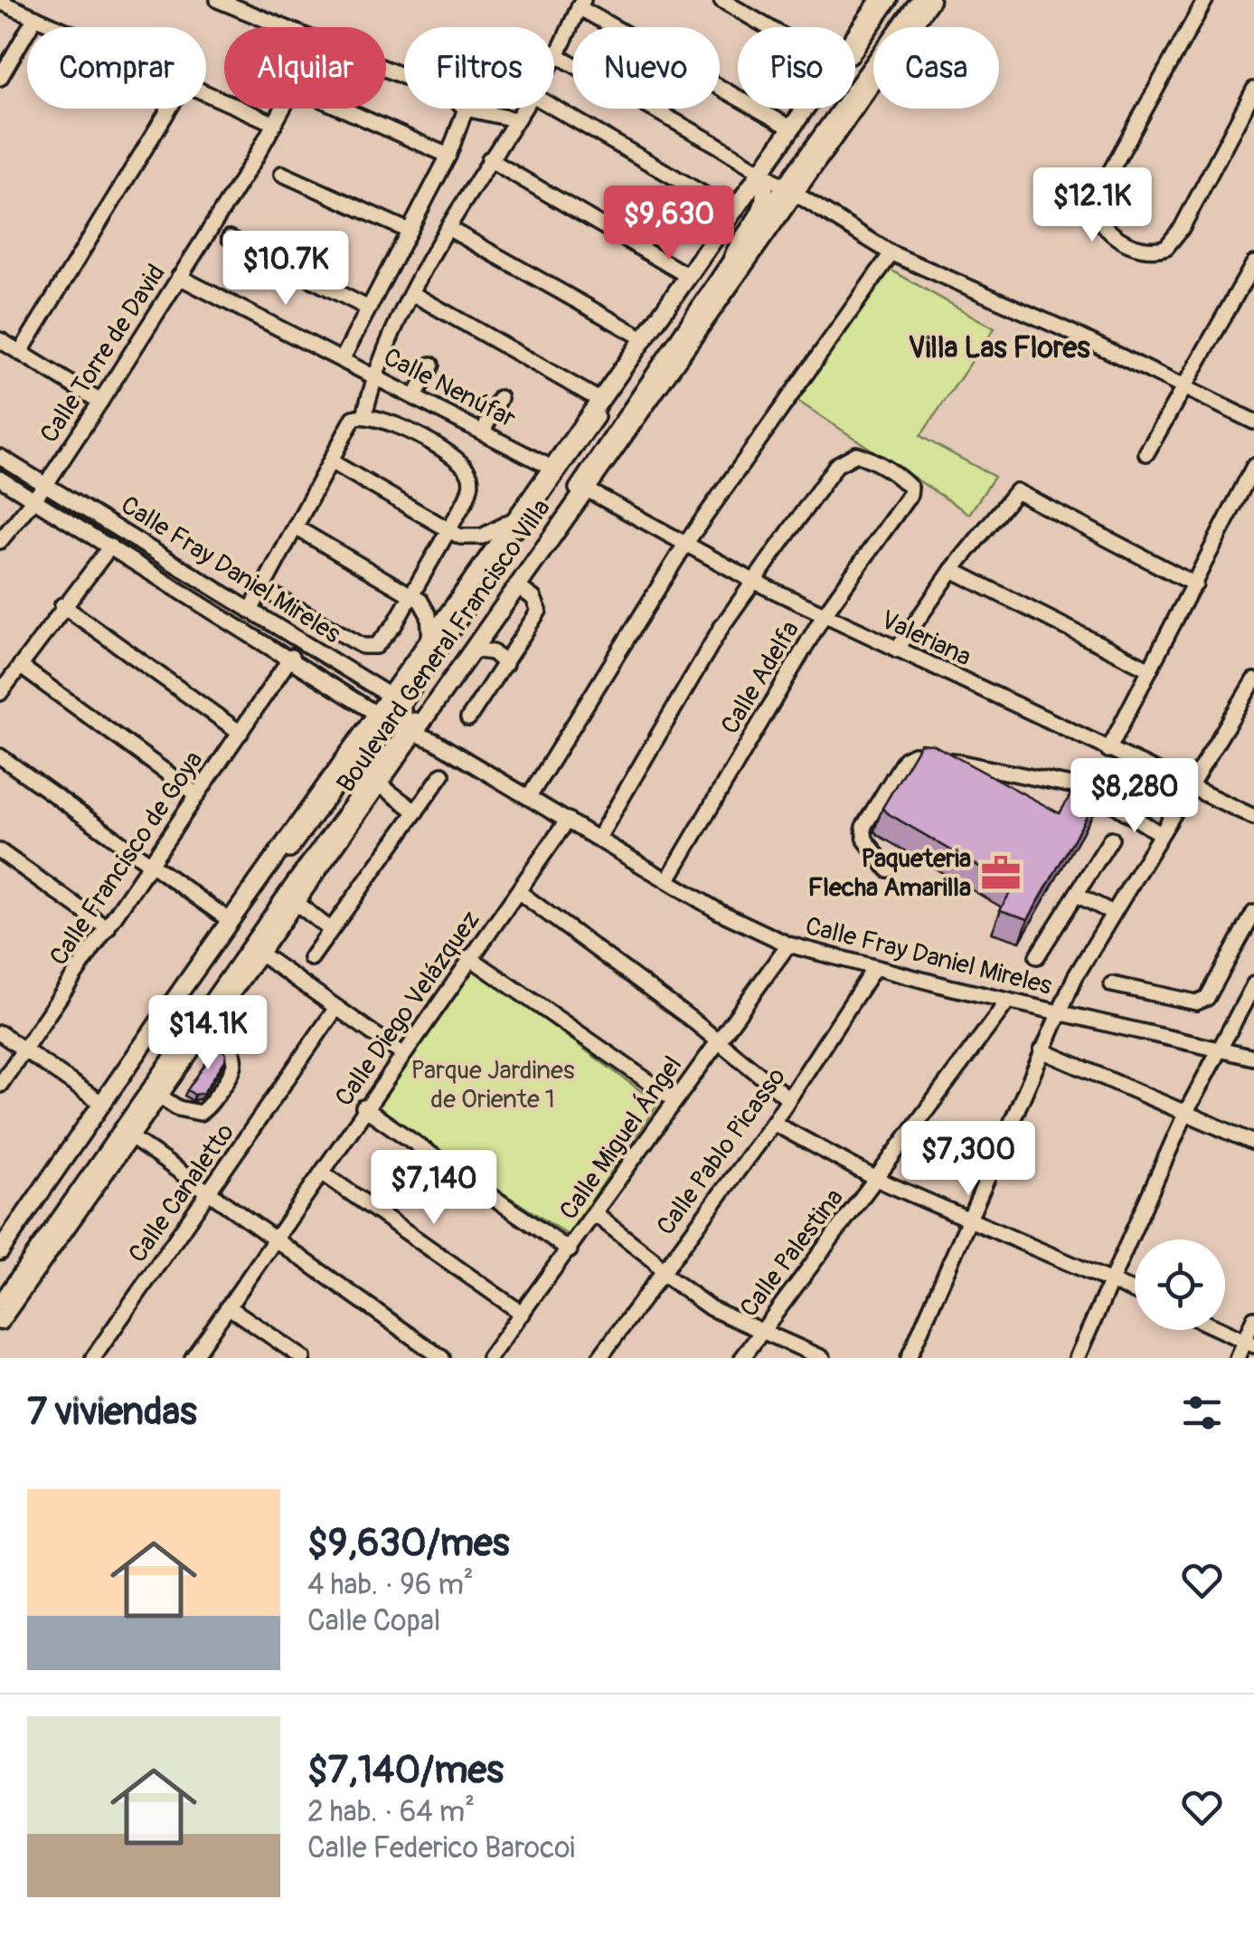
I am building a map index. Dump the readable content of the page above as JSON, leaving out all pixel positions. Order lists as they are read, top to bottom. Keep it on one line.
{"streets":{"main road":["Boulevard General Francisco Villa"],"street":["Calle Torre de David","Calle Nenúfar","Calle Fray Daniel Mireles","Valeriana","Calle Adelfa","Calle Francisco de Goya","Calle Diego Velázquez","Calle Miguel Ángel","Calle Pablo Picasso","Calle Canaletto","Calle Palestina"]},"crossings":[["Calle Torre de David","Calle Nenúfar"],["Calle Torre de David","Calle Fray Daniel Mireles"],["Calle Nenúfar","Boulevard General Francisco Villa"],["Calle Fray Daniel Mireles","Boulevard General Francisco Villa"],["Calle Fray Daniel Mireles","Calle Adelfa"],["Calle Fray Daniel Mireles","Calle Francisco de Goya"],["Calle Fray Daniel Mireles","Calle Diego Velázquez"],["Calle Fray Daniel Mireles","Calle Miguel Ángel"],["Calle Fray Daniel Mireles","Calle Pablo Picasso"],["Calle Fray Daniel Mireles","Calle Palestina"],["Valeriana","Boulevard General Francisco Villa"],["Valeriana","Calle Adelfa"]],"districts":["Villa Las Flores"],"parks":["Parque Jardines de Oriente 1"],"places":{"office":["Paqueteria Flecha Amarilla"]},"page":{"chip":["Comprar","Alquilar","Filtros","Nuevo","Piso","Casa"],"price":["$12.1K","$9,630","$10.7K","$8,280","$14.1K","$7,300","$7,140"],"heading":"7 viviendas","list":[{"name":"$9,630/mes","note":"4 hab. · 96 m² · Calle Copal"},{"name":"$7,140/mes","note":"2 hab. · 64 m² · Calle Federico Barocoi"}]}}
